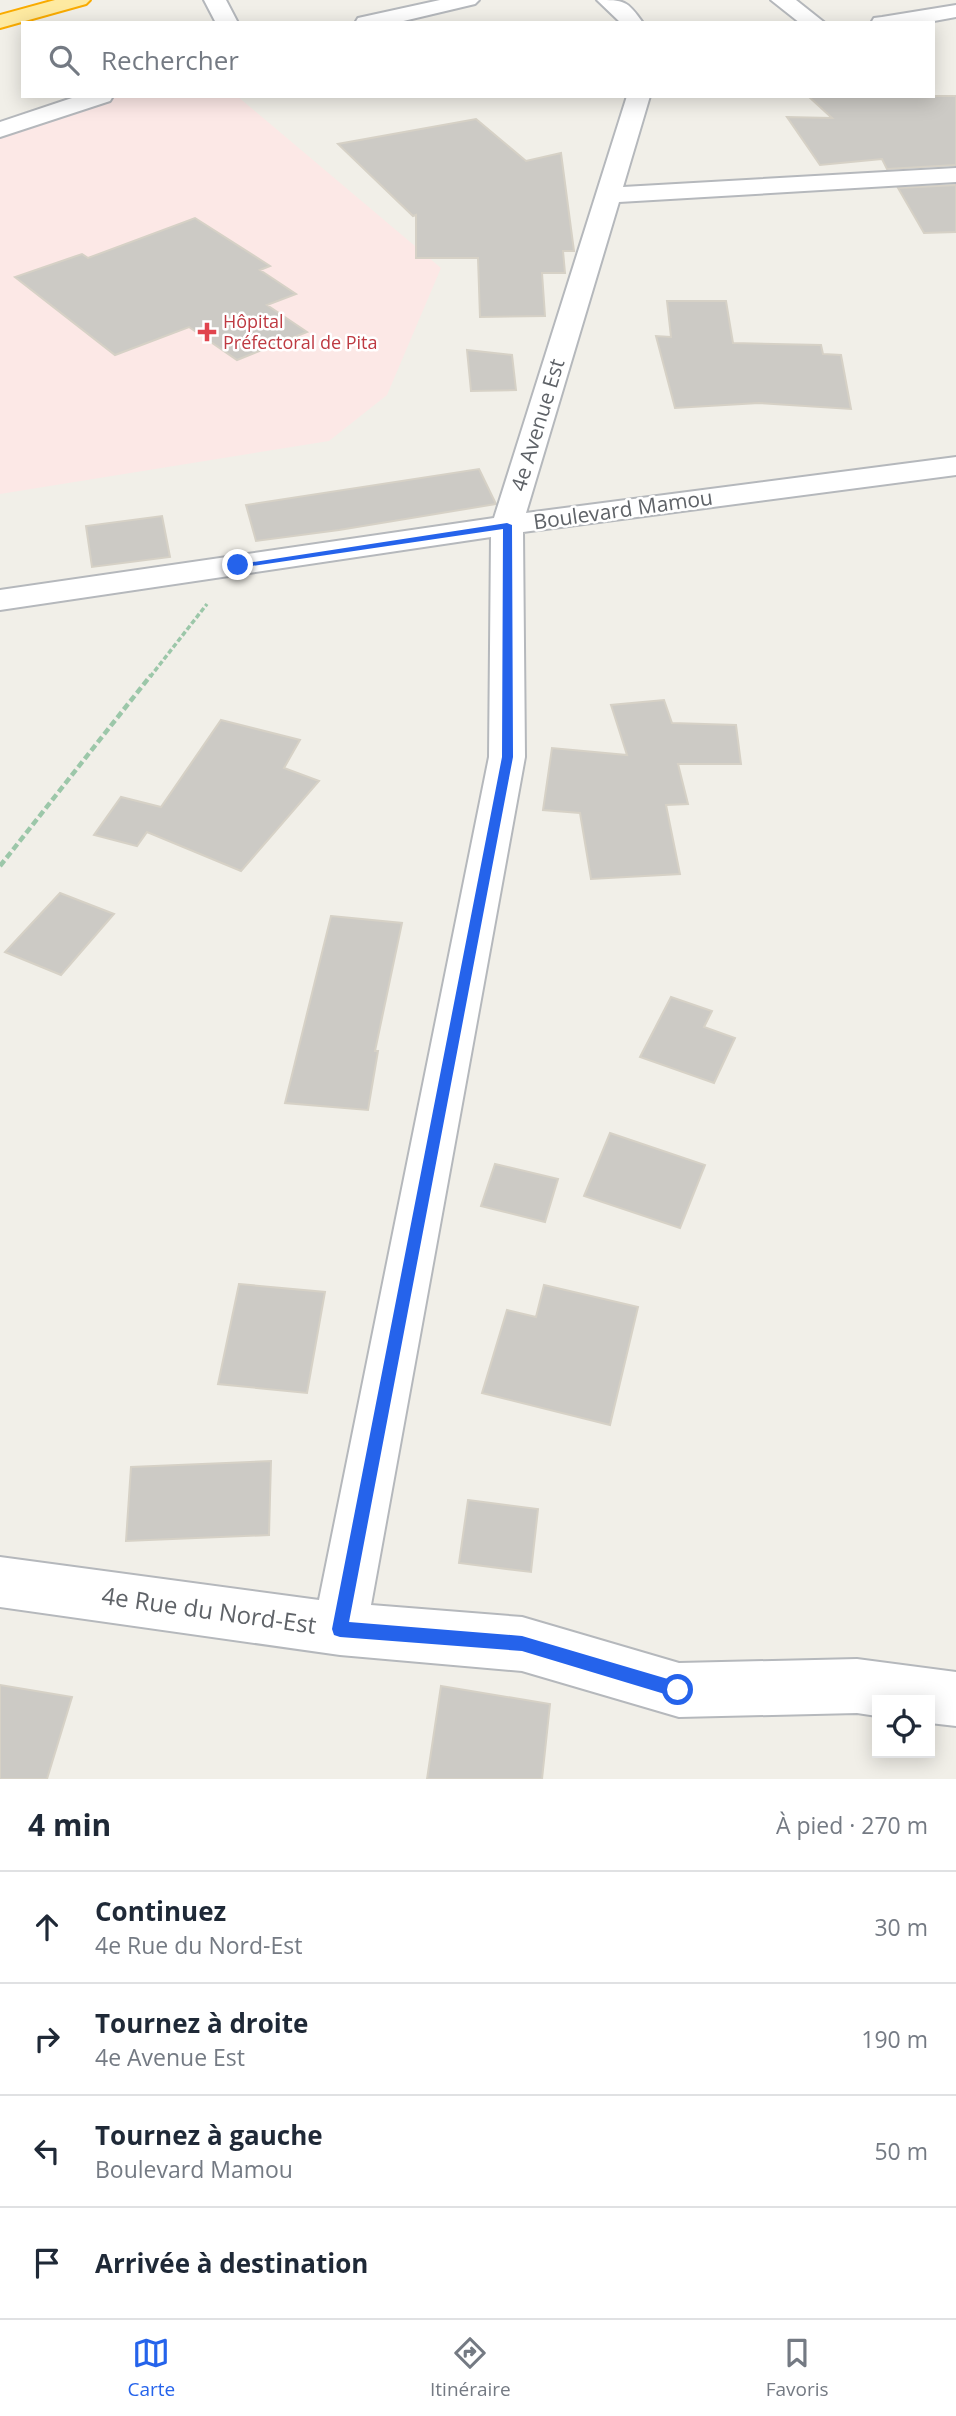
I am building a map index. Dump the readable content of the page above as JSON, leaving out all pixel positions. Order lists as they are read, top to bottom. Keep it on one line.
{"streets":{"street":["4e Avenue Est","Boulevard Mamou","4e Rue du Nord-Est"]},"crossings":[["4e Avenue Est","Boulevard Mamou"],["4e Avenue Est","4e Rue du Nord-Est"]],"places":{"health":["Hôpital Préfectoral de Pita"]},"page":{"search":"Rechercher","heading":["4 min","À pied · 270 m"],"list":[["Continuez","4e Rue du Nord-Est","30 m"],["Tournez à droite","4e Avenue Est","190 m"],["Tournez à gauche","Boulevard Mamou","50 m"],"Arrivée à destination"],"nav":["Carte","Itinéraire","Favoris"]}}
